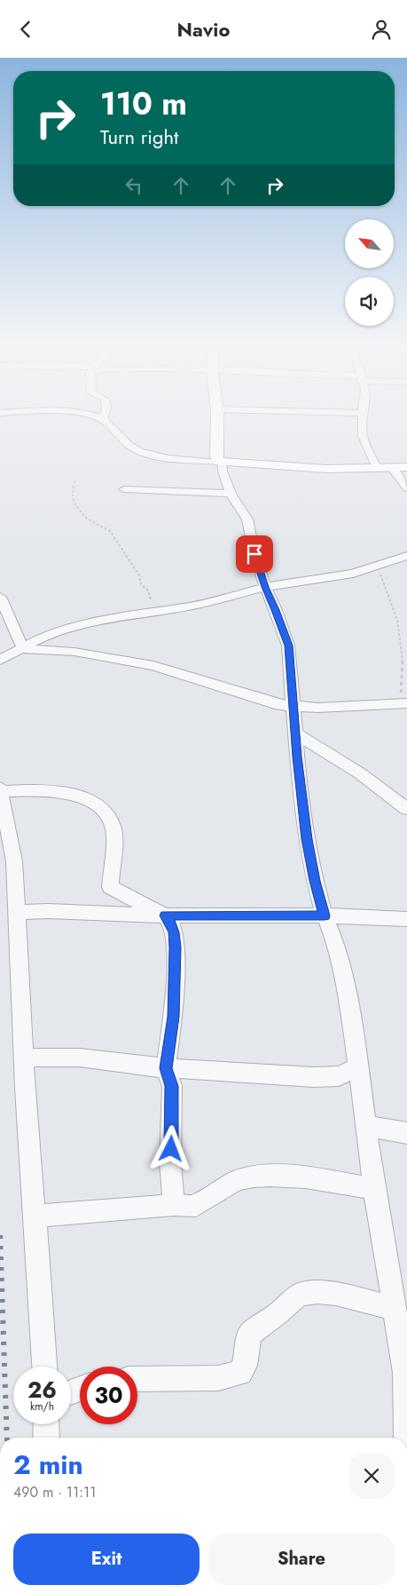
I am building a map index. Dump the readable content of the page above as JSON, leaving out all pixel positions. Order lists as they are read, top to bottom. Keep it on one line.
{"north":"top left","page":{"header":"Navio","turn":["110 m","Turn right"],"speed":"26 km/h","limit":"30","heading":["2 min","490 m · 11:11"],"buttons":["Exit","Share"]}}
